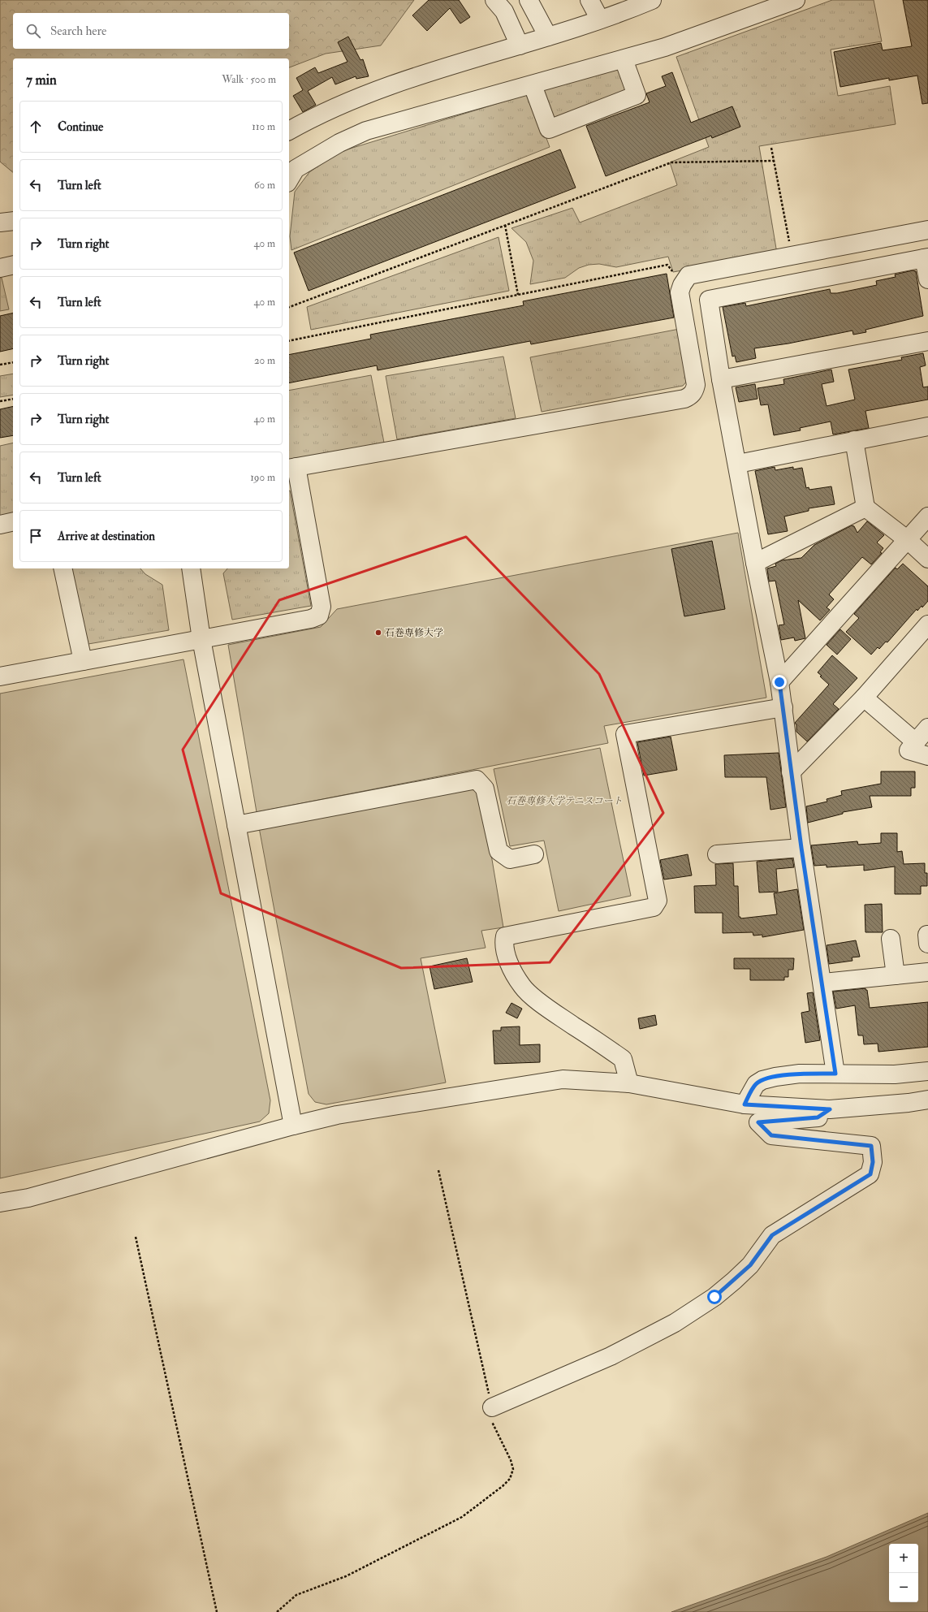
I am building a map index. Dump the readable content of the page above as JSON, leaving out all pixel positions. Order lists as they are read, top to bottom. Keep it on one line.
{"parks":["石巻専修大学テニスコート"],"places":["石巻専修大学"],"page":{"search":"Search here","heading":["7 min","Walk · 500 m"],"list":[["Continue","110 m"],["Turn left","60 m"],["Turn right","40 m"],["Turn left","40 m"],["Turn right","20 m"],["Turn right","40 m"],["Turn left","190 m"],"Arrive at destination"],"map_buttons":["+","−"]}}
